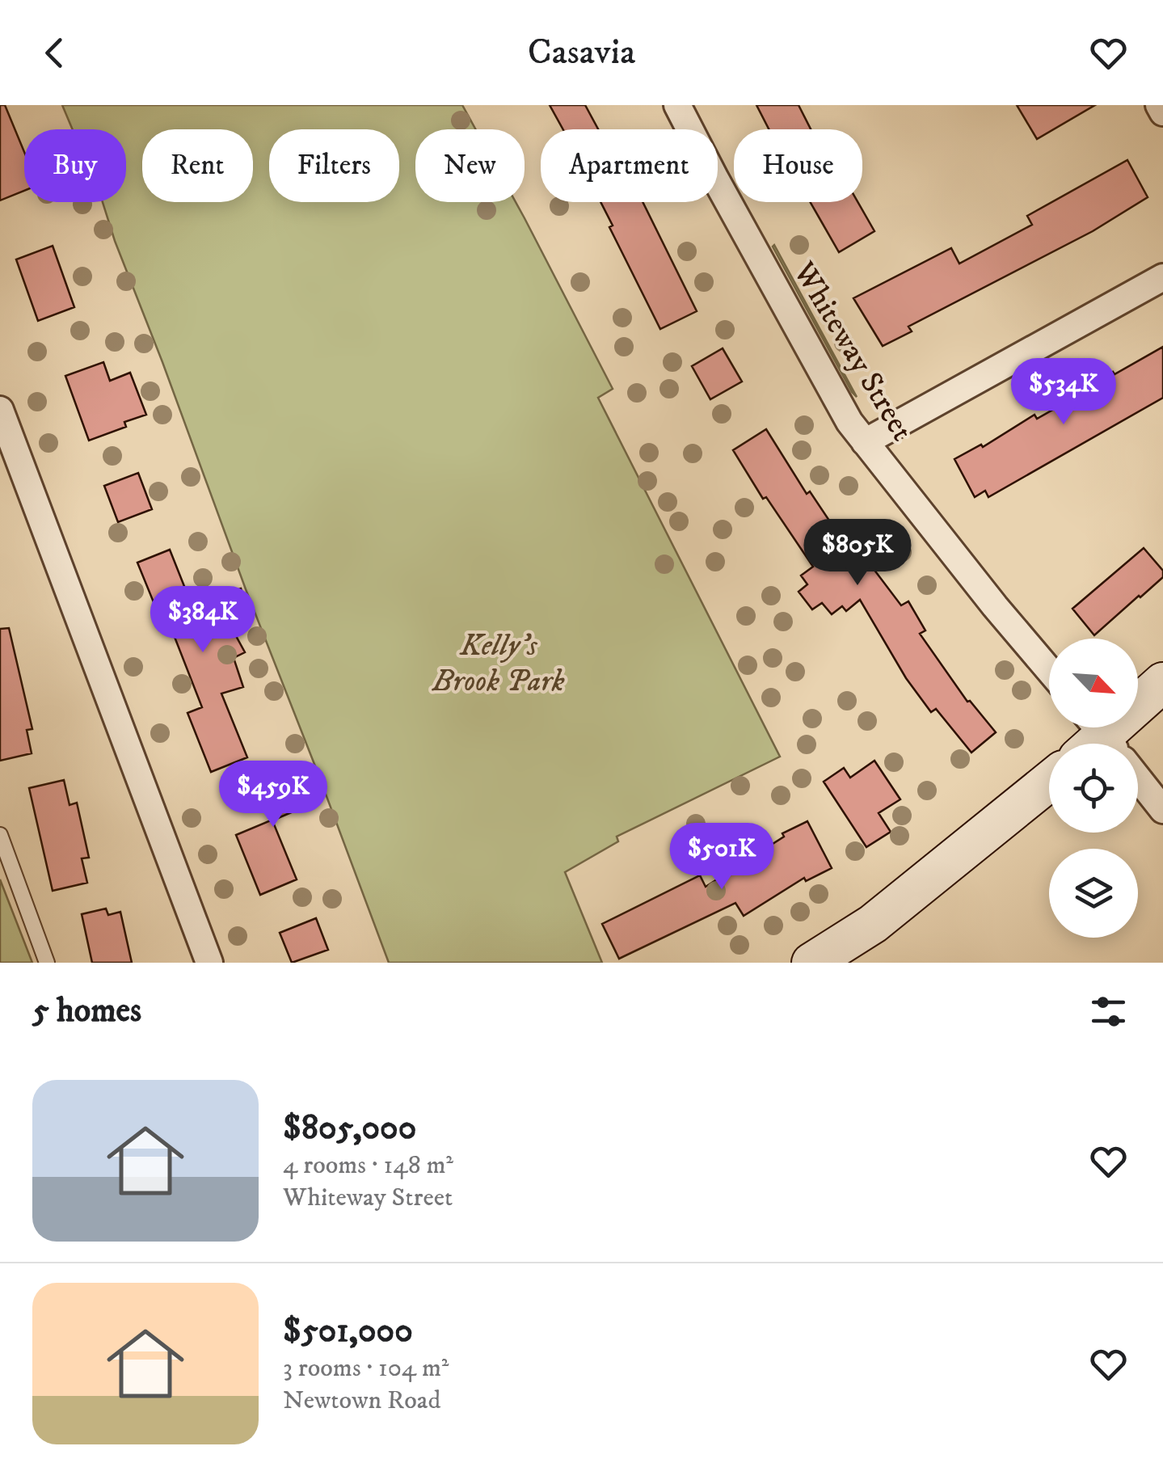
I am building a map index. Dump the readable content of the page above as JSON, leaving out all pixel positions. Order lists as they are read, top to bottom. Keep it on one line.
{"streets":{"street":["Whiteway Street"]},"parks":["Kelly's Brook Park"],"north":"bottom right","page":{"header":"Casavia","chip":["Buy","Rent","Filters","New","Apartment","House"],"price":["$534K","$805K","$384K","$459K","$501K"],"heading":"5 homes","list":[{"name":"$805,000","note":"4 rooms · 148 m² · Whiteway Street"},{"name":"$501,000","note":"3 rooms · 104 m² · Newtown Road"}]}}
